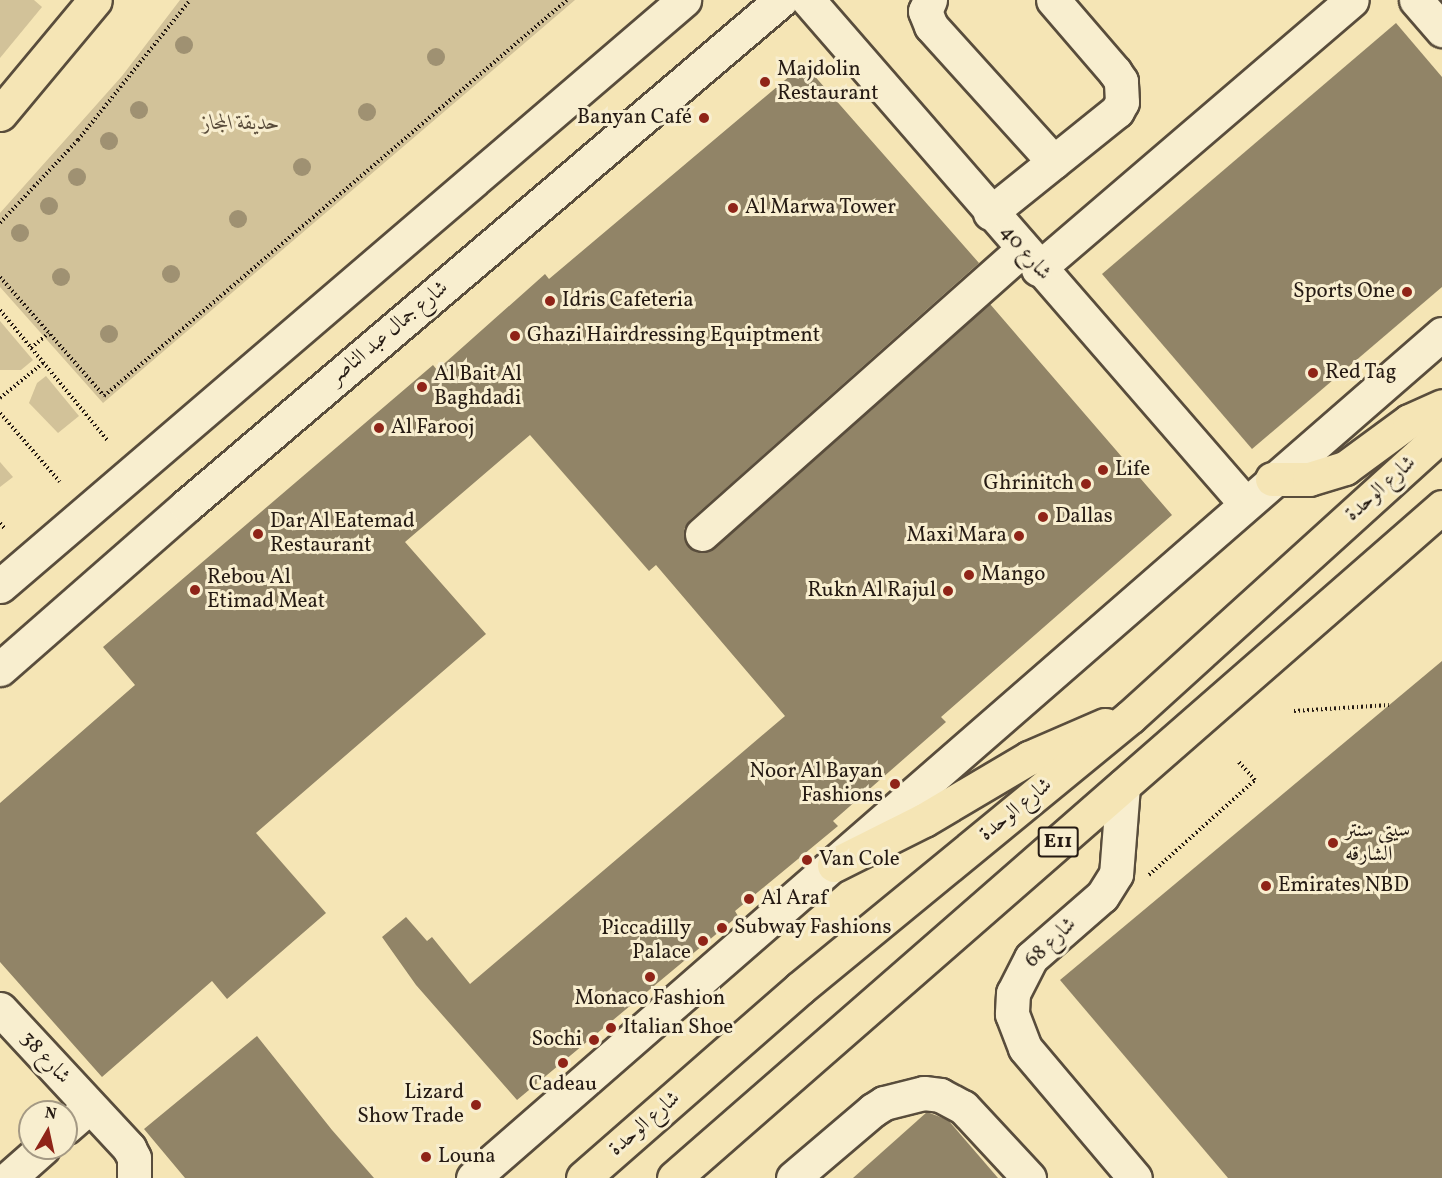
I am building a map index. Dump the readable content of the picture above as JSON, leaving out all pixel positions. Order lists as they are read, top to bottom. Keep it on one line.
{"streets":{"main road":["شارع الوحدة","E11"],"street":["شارع 40","شارع جمال عبد الناصر","شارع 68","شارع 38"]},"crossings":[["E11","شارع 68"]],"parks":["حديقة المجاز"],"places":["Majdolin Restaurant","Banyan Café","Al Marwa Tower","Sports One","Idris Cafeteria","Ghazi Hairdressing Equiptment","Red Tag","Al Bait Al Baghdadi","Al Farooj","Life","Ghrinitch","Dallas","Dar Al Eatemad Restaurant","Maxi Mara","Mango","Rebou Al Etimad Meat","Rukn Al Rajul","Noor Al Bayan Fashions","سيتي سنتر الشارقه","Van Cole","Emirates NBD","Al Araf","Subway Fashions","Piccadilly Palace","Monaco Fashion","Italian Shoe","Sochi","Cadeau","Lizard Show Trade","Louna"],"north":"top"}
